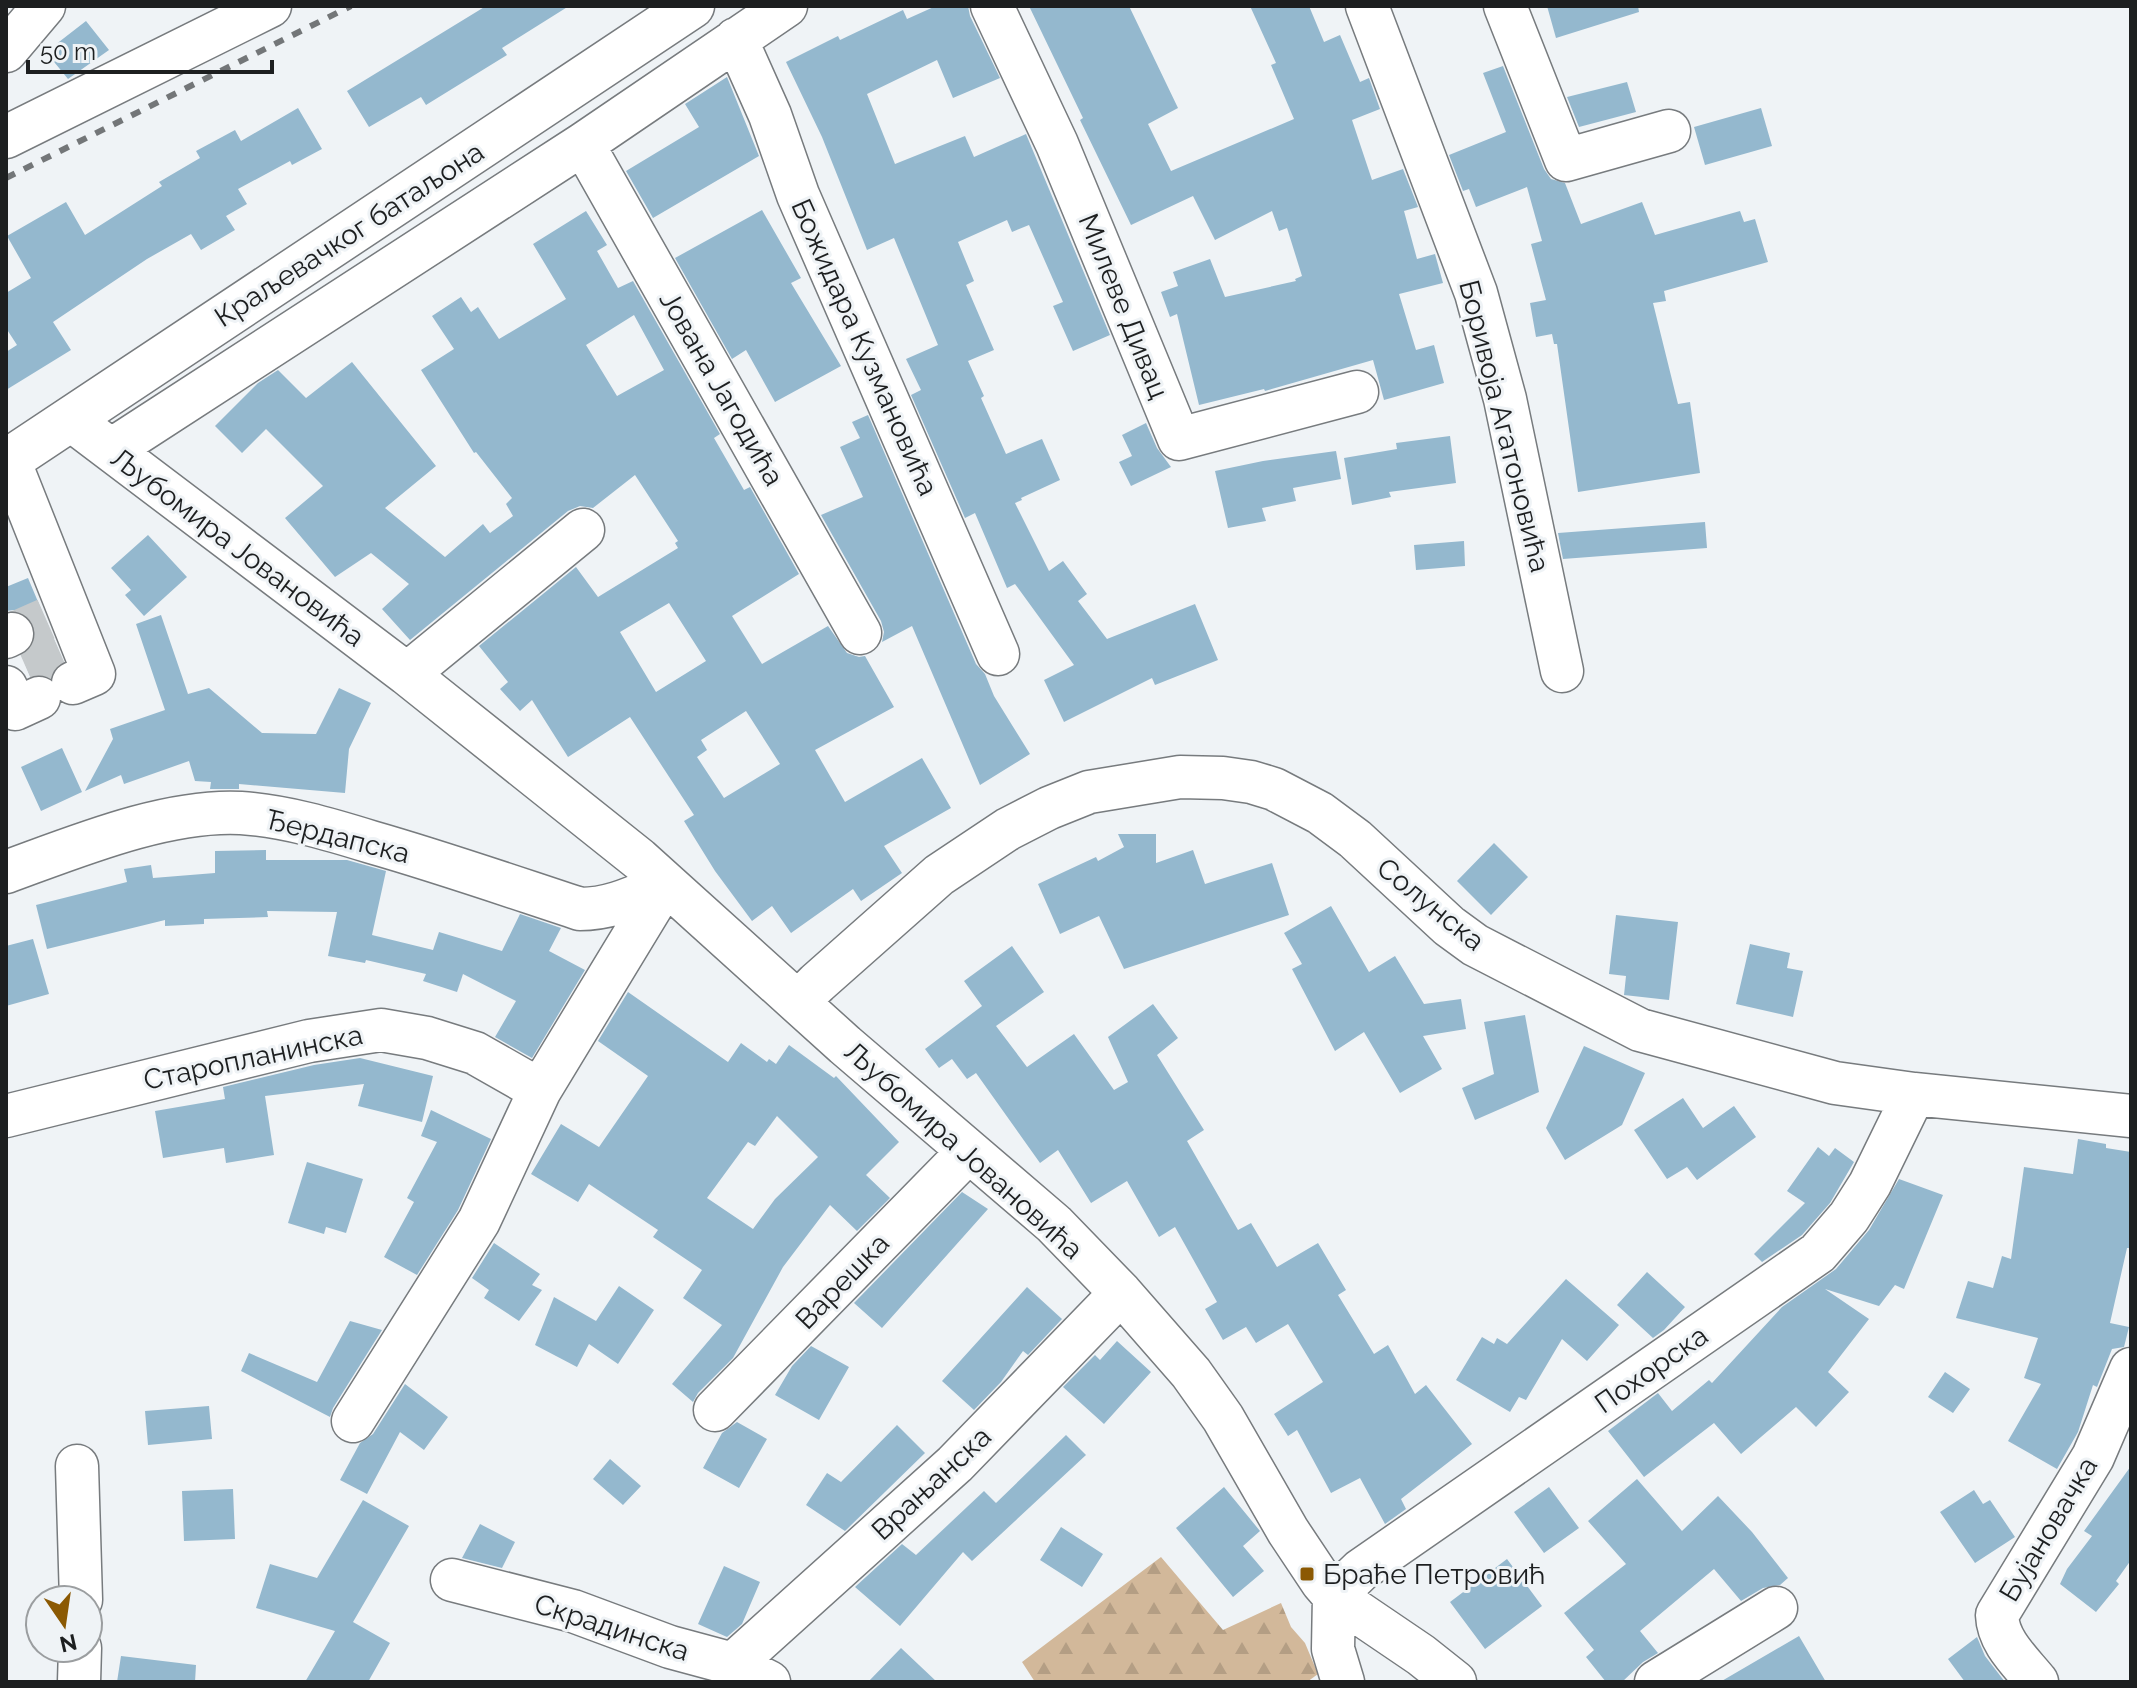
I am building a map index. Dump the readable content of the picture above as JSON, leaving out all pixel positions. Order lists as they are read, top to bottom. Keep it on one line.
{"streets":{"main road":["Краљевачког батаљона"],"street":["Милеве Дивац","Божидара Кузмановића","Јована Јагодића","Боривоја Агатоновића","Љубомира Јовановића","Ђердапска","Солунска","Старопланинска","Варешка","Похорска","Врањанска","Бујановачка","Скрадинска"]},"crossings":[["Краљевачког батаљона","Љубомира Јовановића"],["Љубомира Јовановића","Ђердапска"],["Љубомира Јовановића","Солунска"],["Љубомира Јовановића","Варешка"],["Љубомира Јовановића","Похорска"],["Љубомира Јовановића","Врањанска"],["Солунска","Похорска"],["Врањанска","Скрадинска"]],"places":{"transit":["Браће Петровић"]},"scale_bar":"50 m","north":"bottom"}
